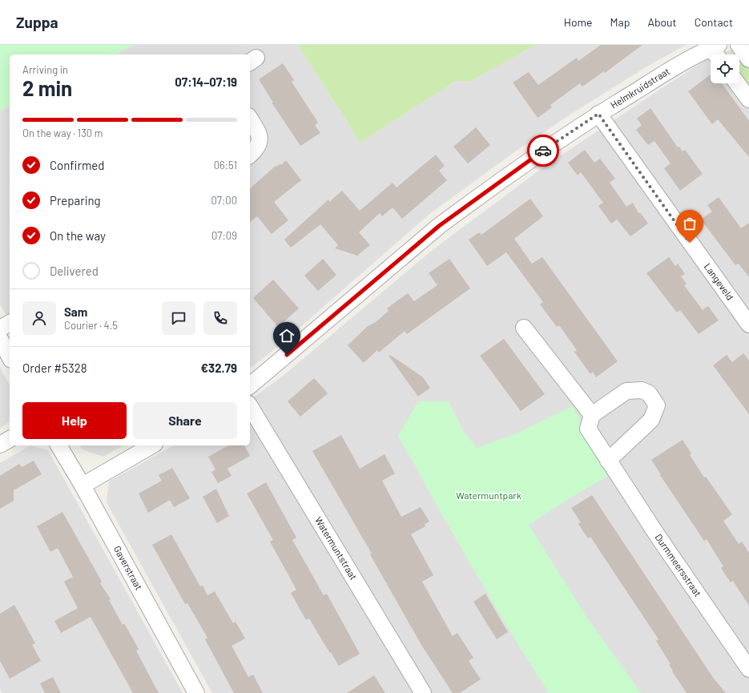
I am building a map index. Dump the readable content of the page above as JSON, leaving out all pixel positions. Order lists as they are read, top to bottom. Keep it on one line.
{"streets":{"street":["Helmkruidstraat","Langeveld","Watermuntstraat","Durmmeersstraat","Gaverstraat"]},"crossings":[["Helmkruidstraat","Langeveld"]],"parks":["Watermuntpark"],"page":{"header":"Zuppa","nav":["Home","Map","About","Contact"],"heading":["2 min","Arriving in","07:14–07:19"],"panel":["Sam","Courier · 4.5","Order #5328","€32.79"],"bar":"On the way · 130 m","list":[["Confirmed","06:51"],["Preparing","07:00"],["On the way","07:09"],"Delivered"],"buttons":["Help","Share"]}}
